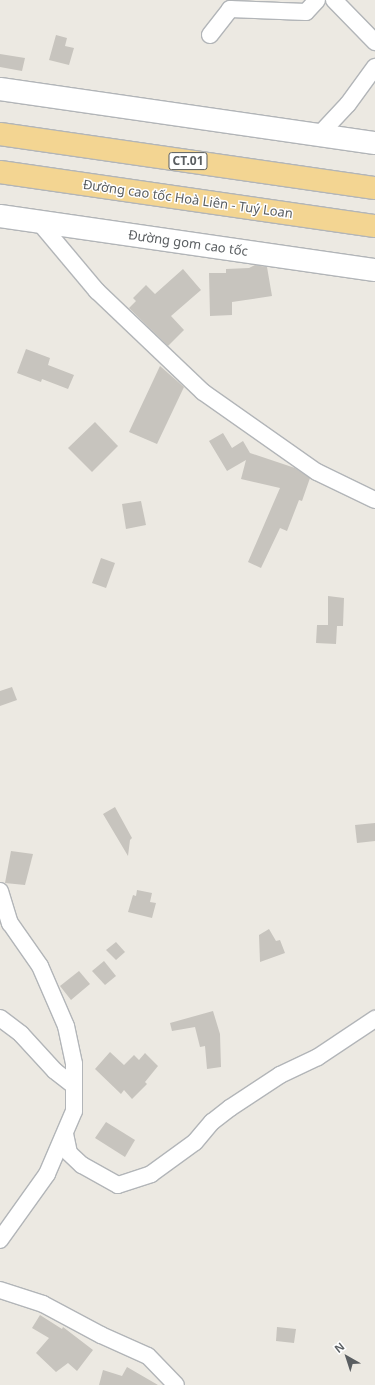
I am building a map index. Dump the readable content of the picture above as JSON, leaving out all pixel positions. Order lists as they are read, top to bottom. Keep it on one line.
{"streets":{"highway":["CT.01","Đường cao tốc Hoà Liên - Tuý Loan"],"main road":["Đường gom cao tốc"]},"north":"top left"}
